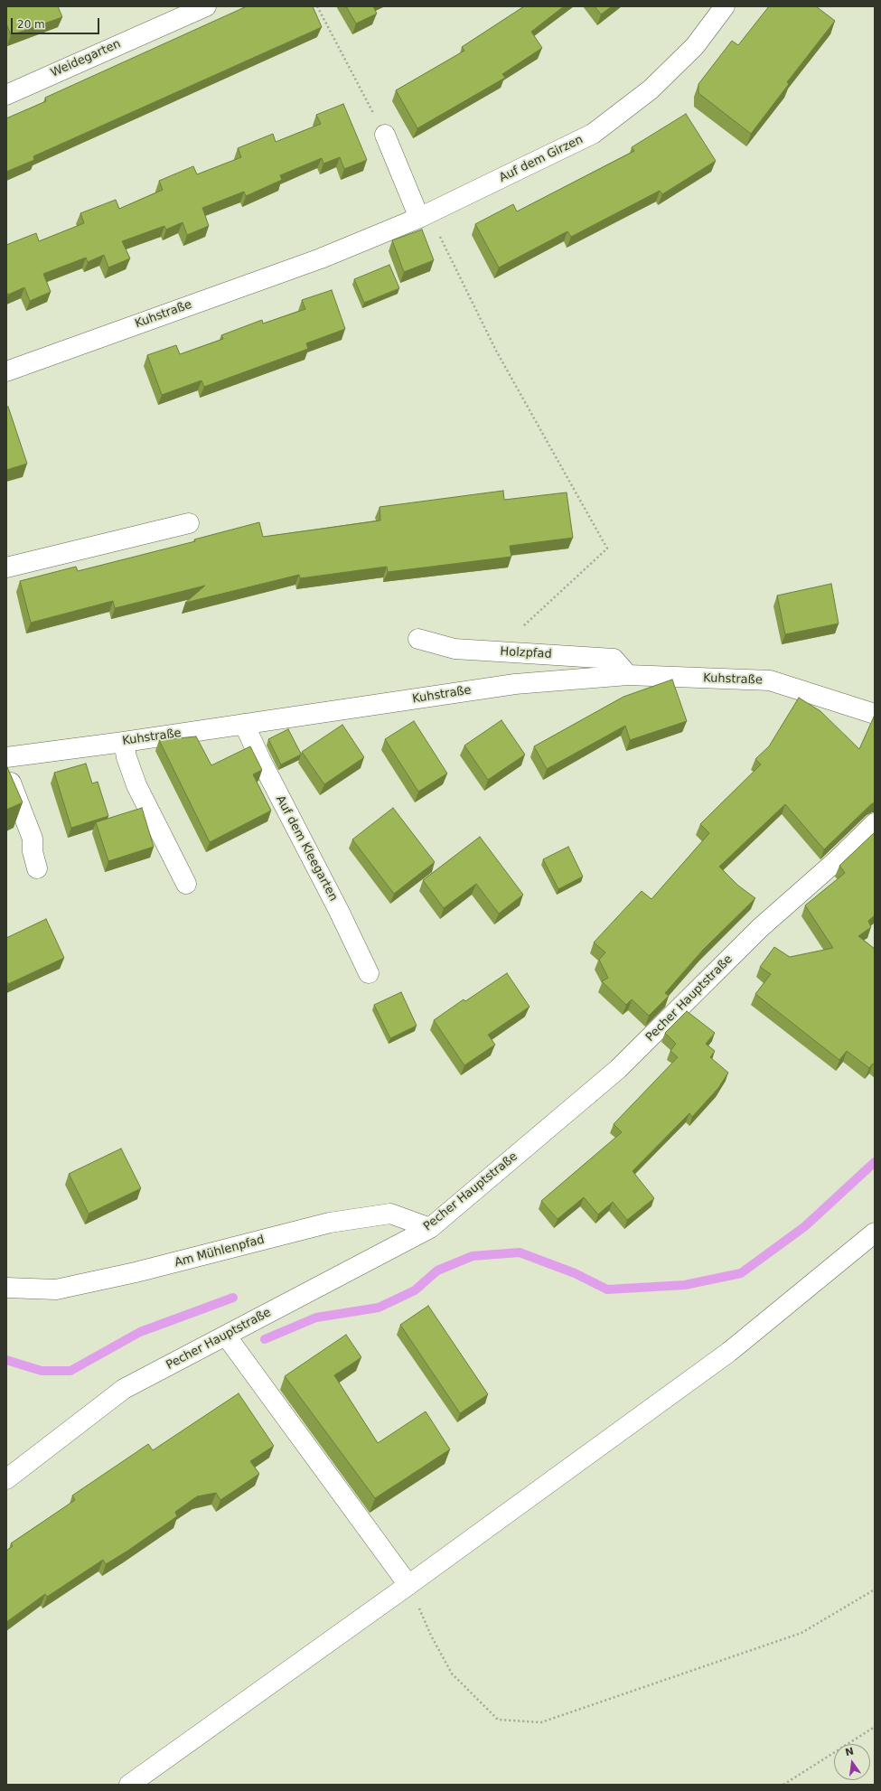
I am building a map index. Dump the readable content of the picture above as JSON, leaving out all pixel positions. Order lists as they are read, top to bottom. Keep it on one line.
{"streets":{"street":["Weidegarten","Auf dem Girzen","Kuhstraße","Holzpfad","Auf dem Kleegarten","Pecher Hauptstraße","Am Mühlenpfad"]},"crossings":[["Auf dem Girzen","Kuhstraße"],["Kuhstraße","Holzpfad"],["Kuhstraße","Auf dem Kleegarten"],["Pecher Hauptstraße","Am Mühlenpfad"]],"scale_bar":"20 m","north":"top"}
